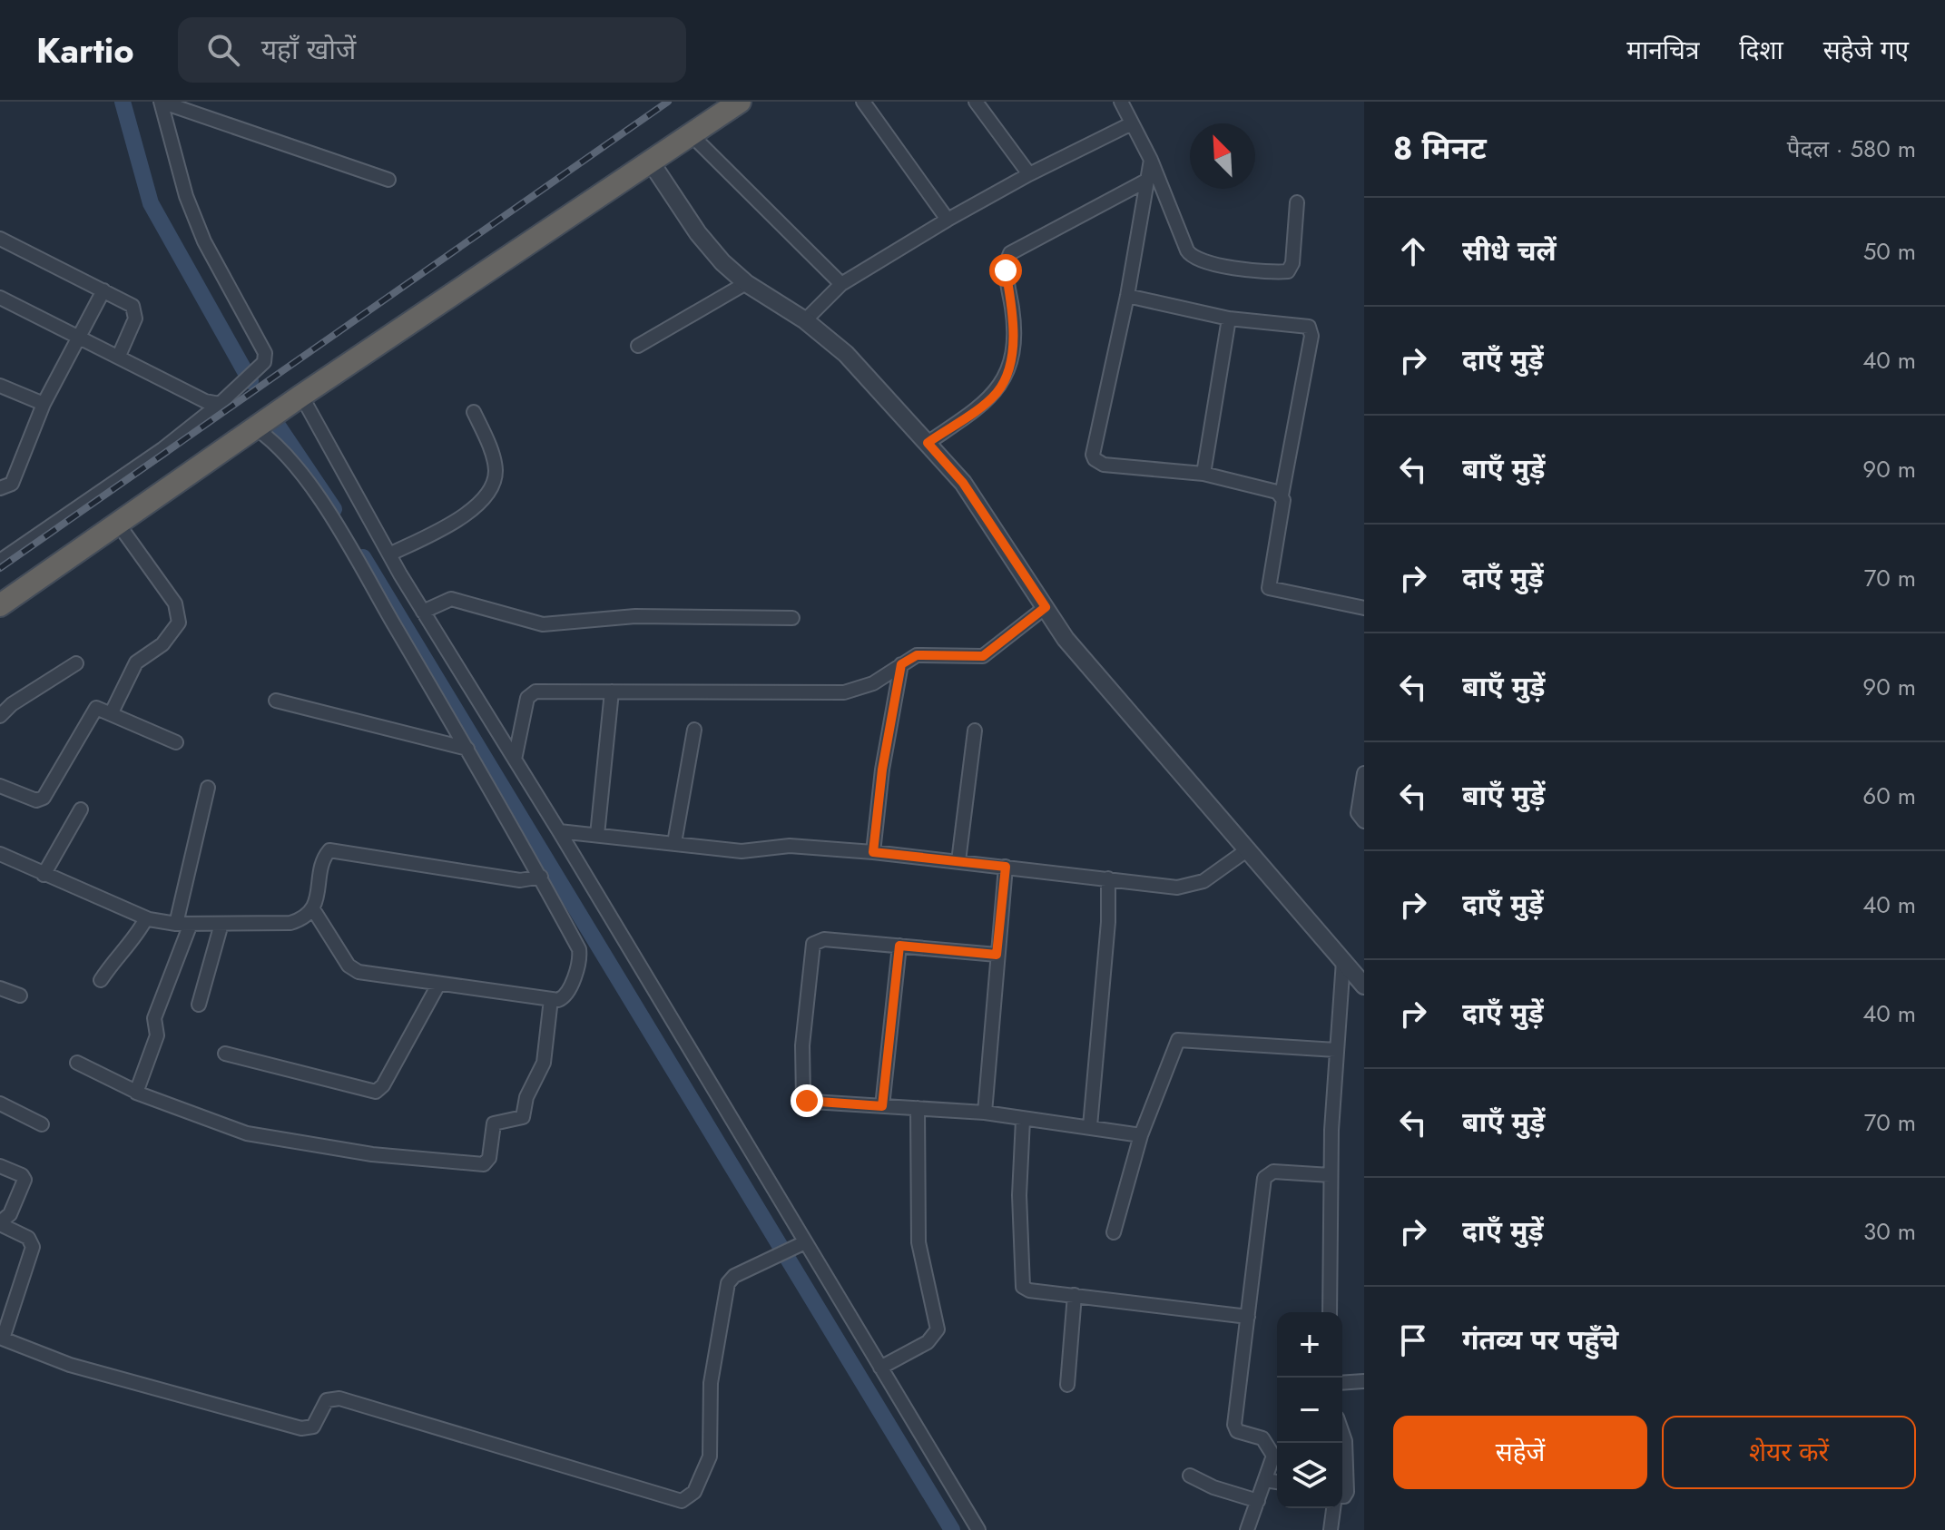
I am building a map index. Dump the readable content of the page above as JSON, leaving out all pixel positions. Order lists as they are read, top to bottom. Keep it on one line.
{"north":"top left","page":{"header":"Kartio","search":"यहाँ खोजें","nav":["मानचित्र","दिशा","सहेजे गए"],"heading":["8 मिनट","पैदल · 580 m"],"list":[["सीधे चलें","50 m"],["दाएँ मुड़ें","40 m"],["बाएँ मुड़ें","90 m"],["दाएँ मुड़ें","70 m"],["बाएँ मुड़ें","90 m"],["बाएँ मुड़ें","60 m"],["दाएँ मुड़ें","40 m"],["दाएँ मुड़ें","40 m"],["बाएँ मुड़ें","70 m"],["दाएँ मुड़ें","30 m"],"गंतव्य पर पहुँचे"],"map_buttons":["+","−"],"buttons":["सहेजें","शेयर करें"]}}
